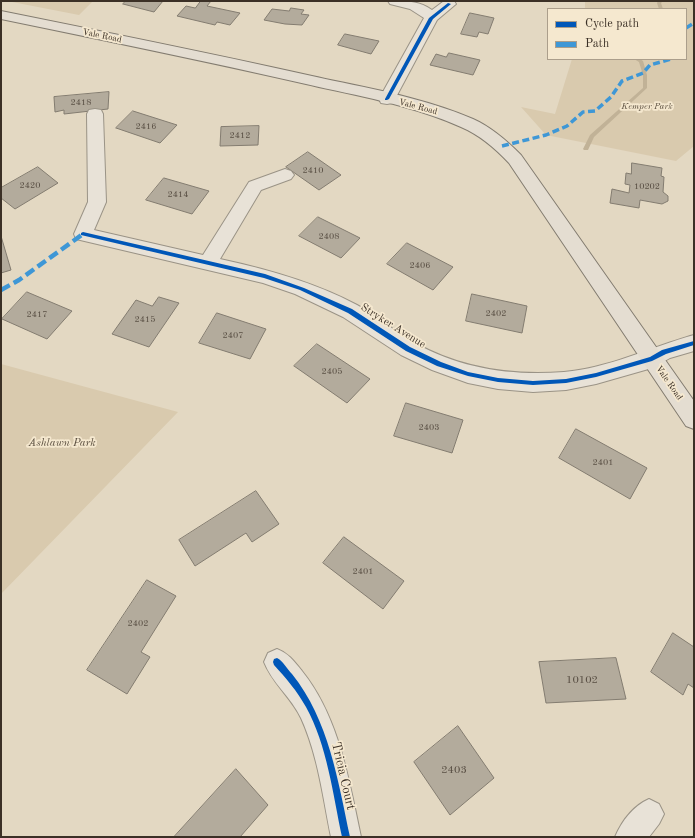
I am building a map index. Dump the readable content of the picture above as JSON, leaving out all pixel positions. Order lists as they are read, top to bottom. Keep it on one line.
{"streets":{"main road":["Vale Road"],"street":["Stryker Avenue","Tricia Court"]},"crossings":[["Vale Road","Stryker Avenue"]],"parks":["Kemper Park","Ashlawn Park"],"house_numbers":["2418","2416","2412","2410","2420","10202","2414","2408","2406","2402","2417","2415","2407","2405","2403","2401","2401","2402","10102","2403"],"legend":["Cycle path","Path"]}
